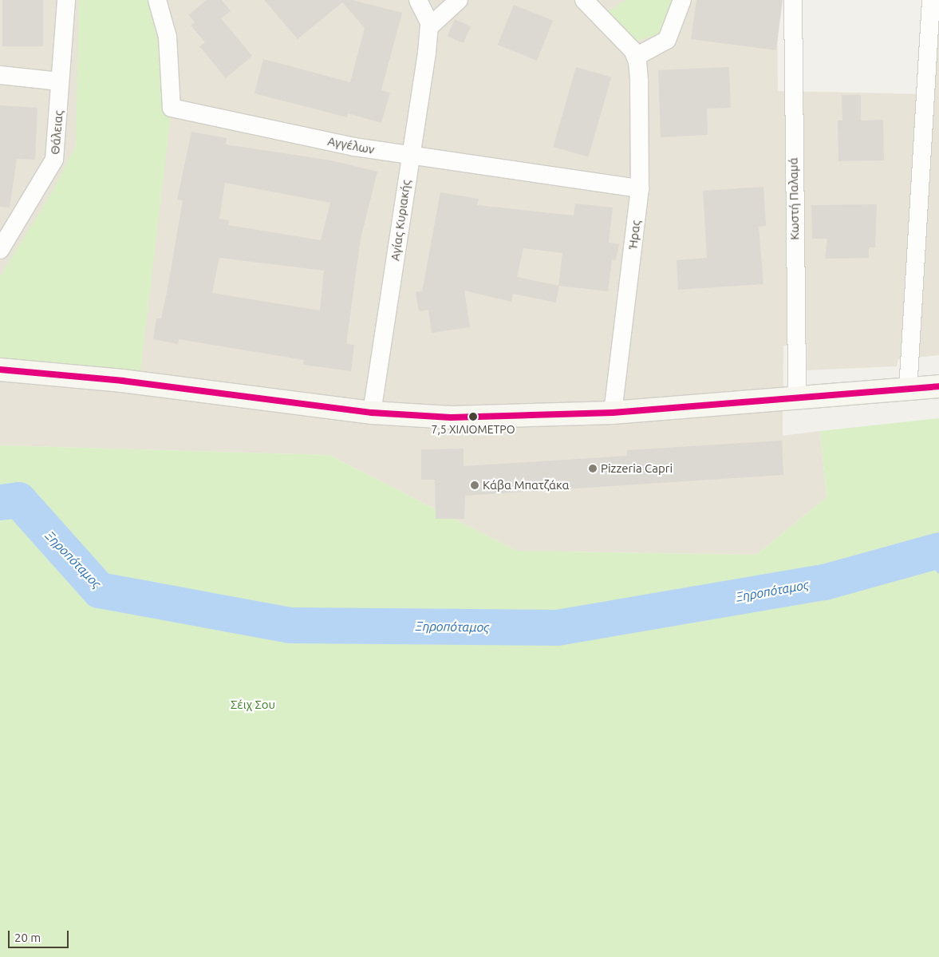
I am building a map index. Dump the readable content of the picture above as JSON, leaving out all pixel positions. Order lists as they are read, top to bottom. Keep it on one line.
{"streets":{"street":["Θάλειας","Αγγέλων","Κωστή Παλαμά","Αγίας Κυριακής","Ήρας"]},"crossings":[["Αγγέλων","Αγίας Κυριακής"],["Αγγέλων","Ήρας"]],"water":["Ξηροπόταμος"],"parks":["Σέιχ Σου"],"places":["7,5 ΧΙΛΙΟΜΕΤΡΟ","Pizzeria Capri","Κάβα Μπατζάκα"],"scale_bar":"20 m"}
